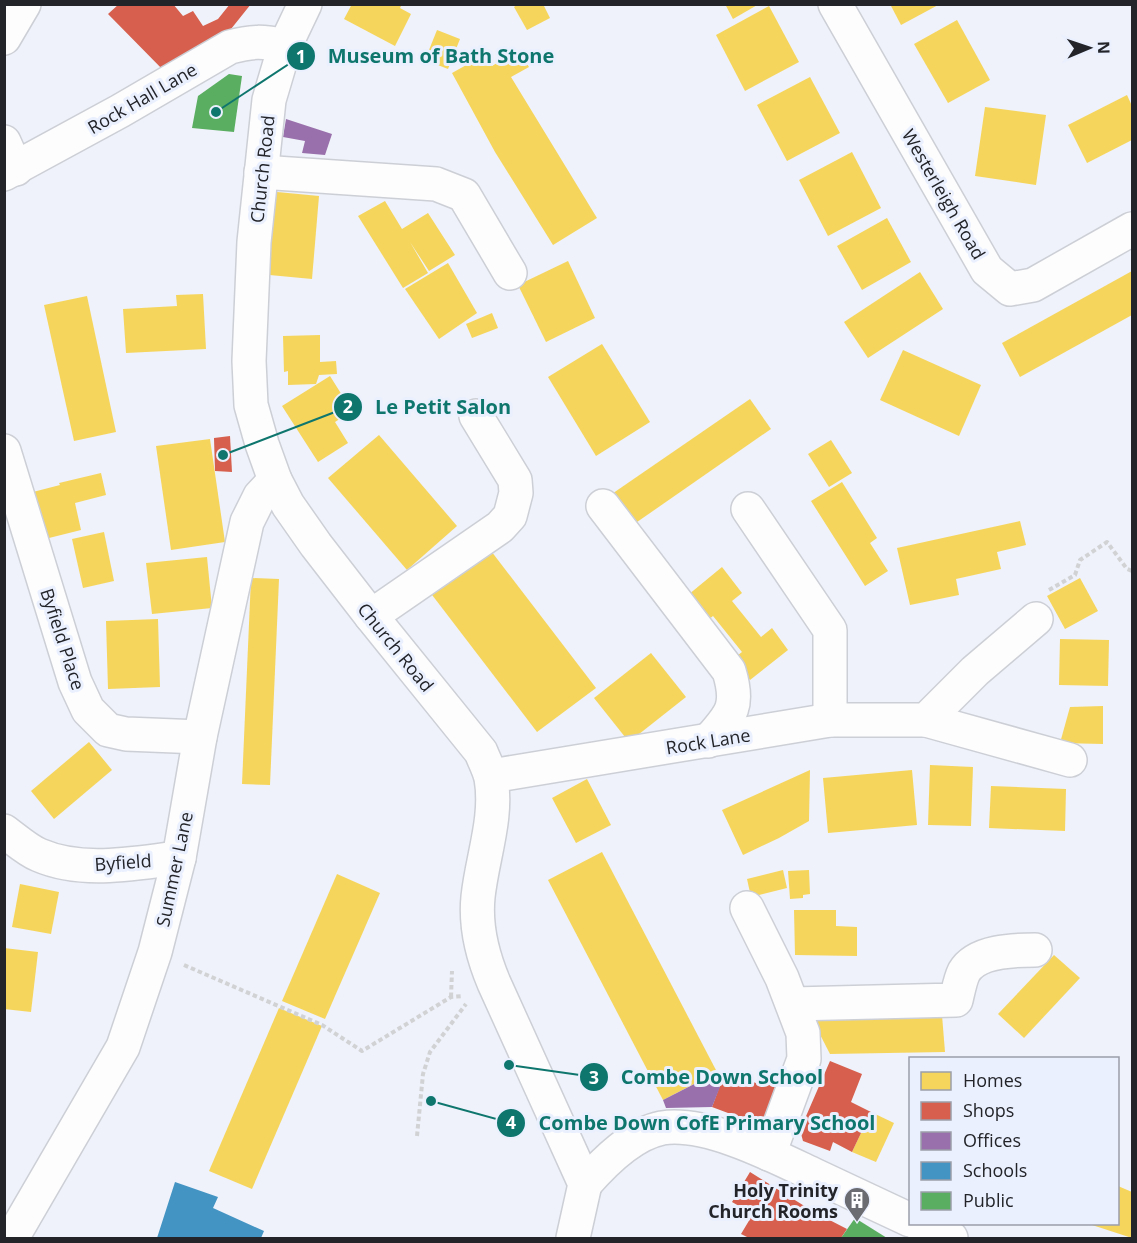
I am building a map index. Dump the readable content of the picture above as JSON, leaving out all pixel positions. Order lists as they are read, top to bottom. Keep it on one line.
{"streets":{"street":["Rock Hall Lane","Church Road","Westerleigh Road","Byfield Place","Rock Lane","Byfield","Summer Lane"]},"crossings":[["Rock Hall Lane","Church Road"],["Church Road","Rock Lane"],["Church Road","Summer Lane"],["Byfield Place","Summer Lane"],["Byfield","Summer Lane"]],"places":{"other":["Museum of Bath Stone","Le Petit Salon","Combe Down School","Combe Down CofE Primary School"],"building":["Holy Trinity Church Rooms"]},"legend":["Homes","Shops","Offices","Schools","Public"],"north":"right"}
